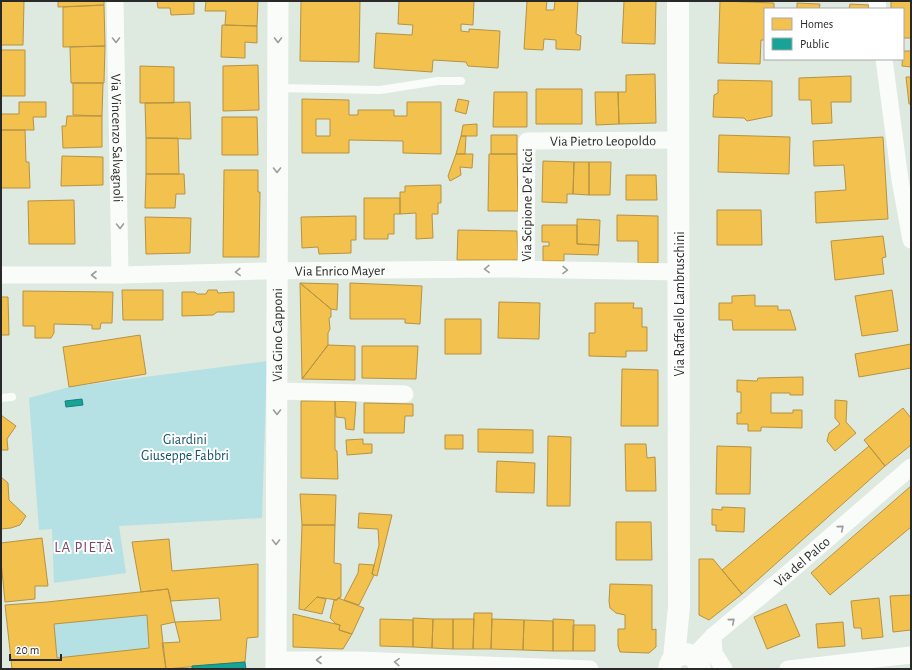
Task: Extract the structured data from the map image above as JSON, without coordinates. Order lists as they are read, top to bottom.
{
  "streets": {
    "main road": ["Via Raffaello Lambruschini"],
    "street": [
      "Via Vincenzo Salvagnoli",
      "Via Pietro Leopoldo",
      "Via Scipione De' Ricci",
      "Via Enrico Mayer",
      "Via Gino Capponi",
      "Via del Palco"
    ]
  },
  "crossings": [
    ["Via Vincenzo Salvagnoli", "Via Enrico Mayer"],
    ["Via Pietro Leopoldo", "Via Scipione De' Ricci"],
    ["Via Pietro Leopoldo", "Via Raffaello Lambruschini"],
    ["Via Scipione De' Ricci", "Via Enrico Mayer"],
    ["Via Enrico Mayer", "Via Raffaello Lambruschini"],
    ["Via Enrico Mayer", "Via Gino Capponi"],
    ["Via Raffaello Lambruschini", "Via del Palco"]
  ],
  "one_way": ["Via Vincenzo Salvagnoli", "Via Gino Capponi", "Via del Palco"],
  "districts": ["LA PIETÀ"],
  "parks": ["Giardini Giuseppe Fabbri"],
  "legend": ["Homes", "Public"],
  "scale_bar": "20 m"
}
